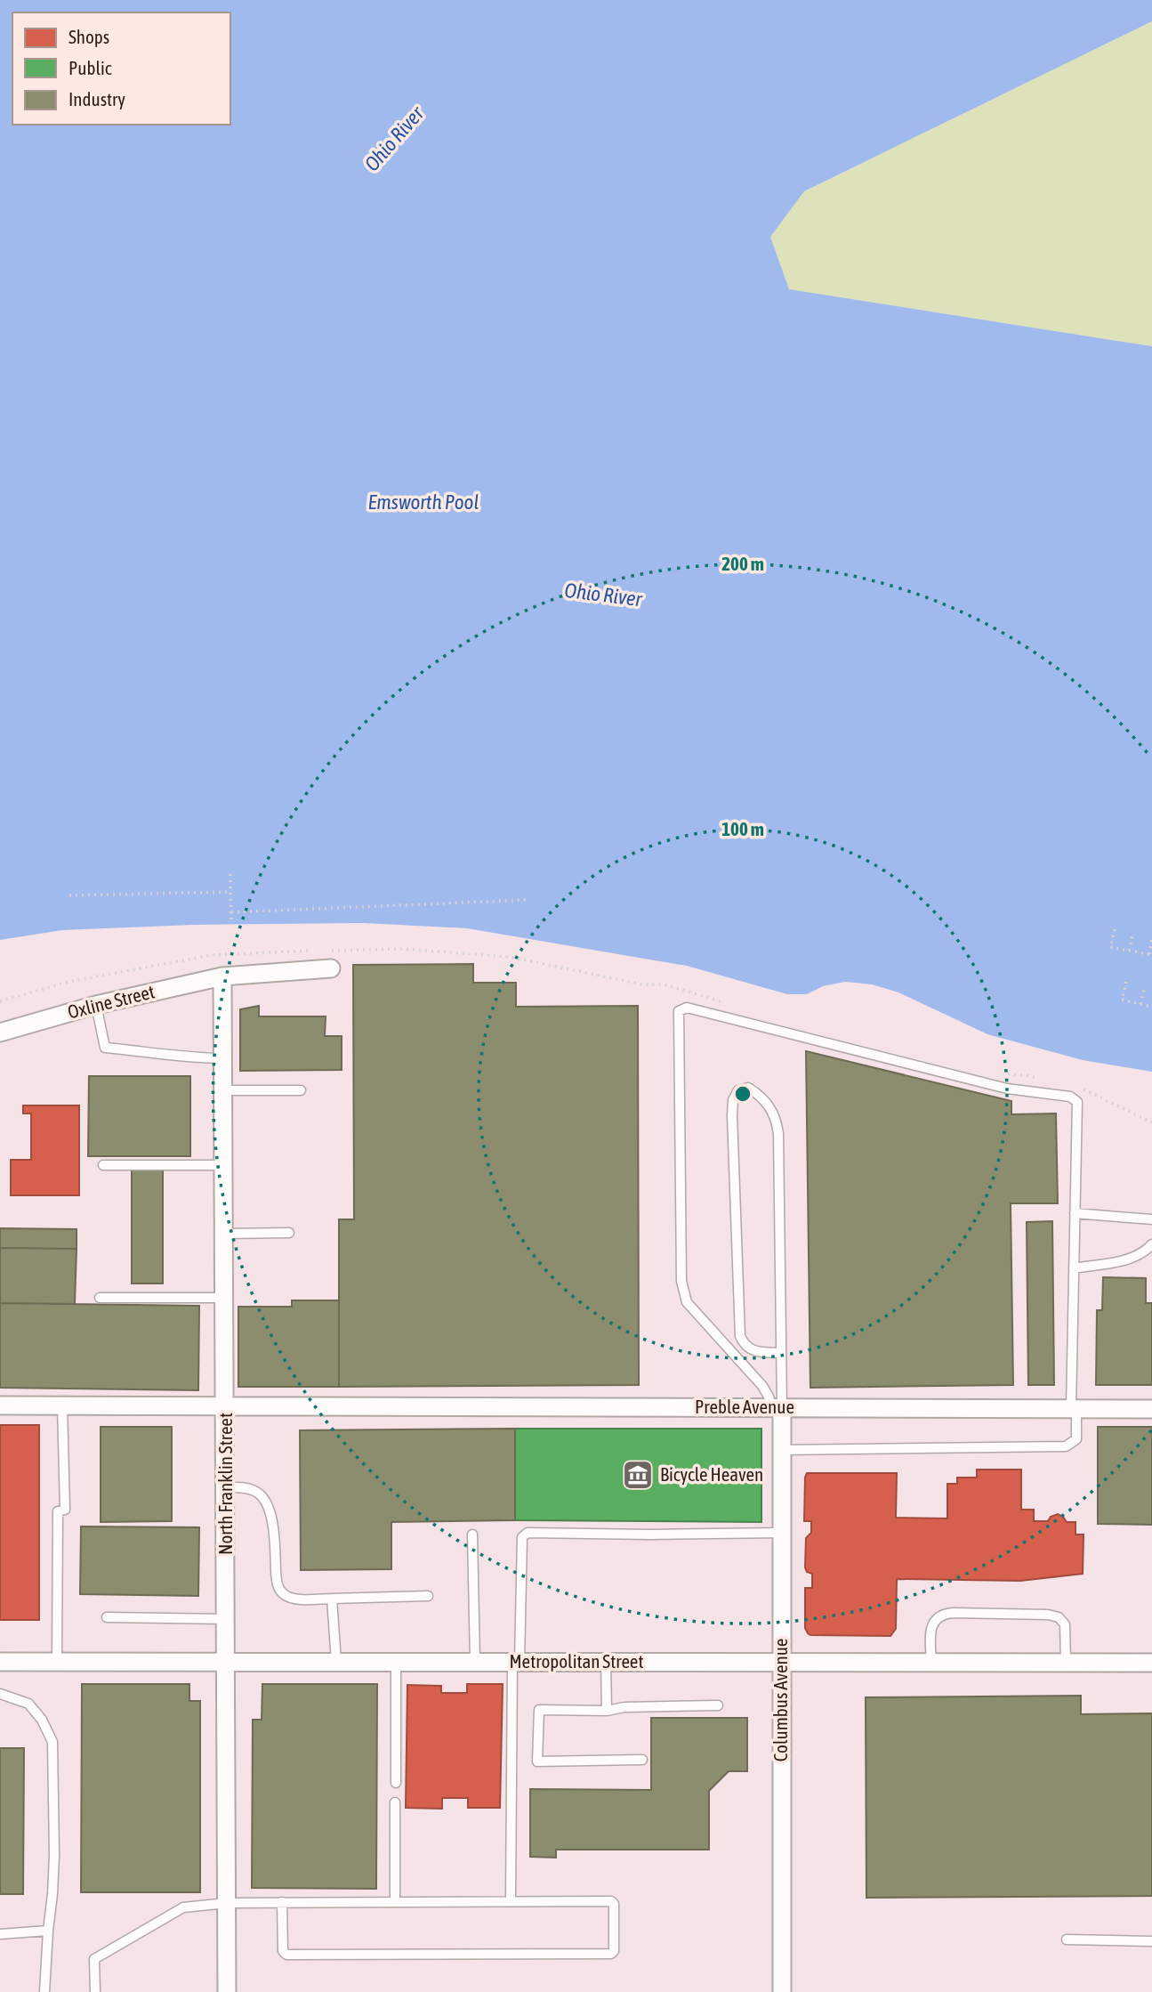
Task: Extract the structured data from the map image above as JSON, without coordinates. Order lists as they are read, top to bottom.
{
  "streets": {
    "street": [
      "Oxline Street",
      "Preble Avenue",
      "North Franklin Street",
      "Metropolitan Street",
      "Columbus Avenue"
    ]
  },
  "crossings": [
    ["Oxline Street", "North Franklin Street"],
    ["Preble Avenue", "North Franklin Street"],
    ["Preble Avenue", "Columbus Avenue"],
    ["North Franklin Street", "Metropolitan Street"],
    ["Metropolitan Street", "Columbus Avenue"]
  ],
  "water": ["Ohio River", "Emsworth Pool"],
  "places": {
    "museum": ["Bicycle Heaven"]
  },
  "legend": ["Shops", "Public", "Industry"],
  "rings": ["200 m", "100 m"]
}
